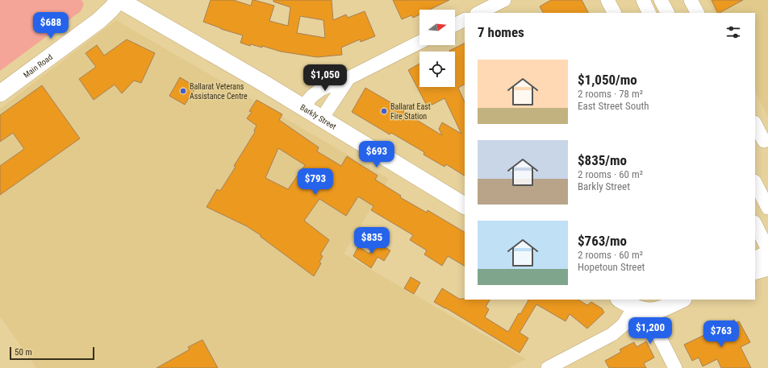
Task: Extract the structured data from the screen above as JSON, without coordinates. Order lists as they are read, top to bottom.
{
  "streets": {
    "main road": ["Main Road", "Barkly Street"]
  },
  "crossings": [
    ["Main Road", "Barkly Street"]
  ],
  "places": ["Ballarat Veterans Assistance Centre", "Ballarat East Fire Station"],
  "scale_bar": "50 m",
  "north": "right",
  "page": {
    "price": [
      "$688",
      "$1,050",
      "$693",
      "$793",
      "$835",
      "$1,200",
      "$763"
    ],
    "heading": "7 homes",
    "list": [
      {
        "name": "$1,050/mo",
        "note": "2 rooms · 78 m² · East Street South"
      },
      {
        "name": "$835/mo",
        "note": "2 rooms · 60 m² · Barkly Street"
      },
      {
        "name": "$763/mo",
        "note": "2 rooms · 60 m² · Hopetoun Street"
      }
    ],
    "scale": "50 m"
  }
}
